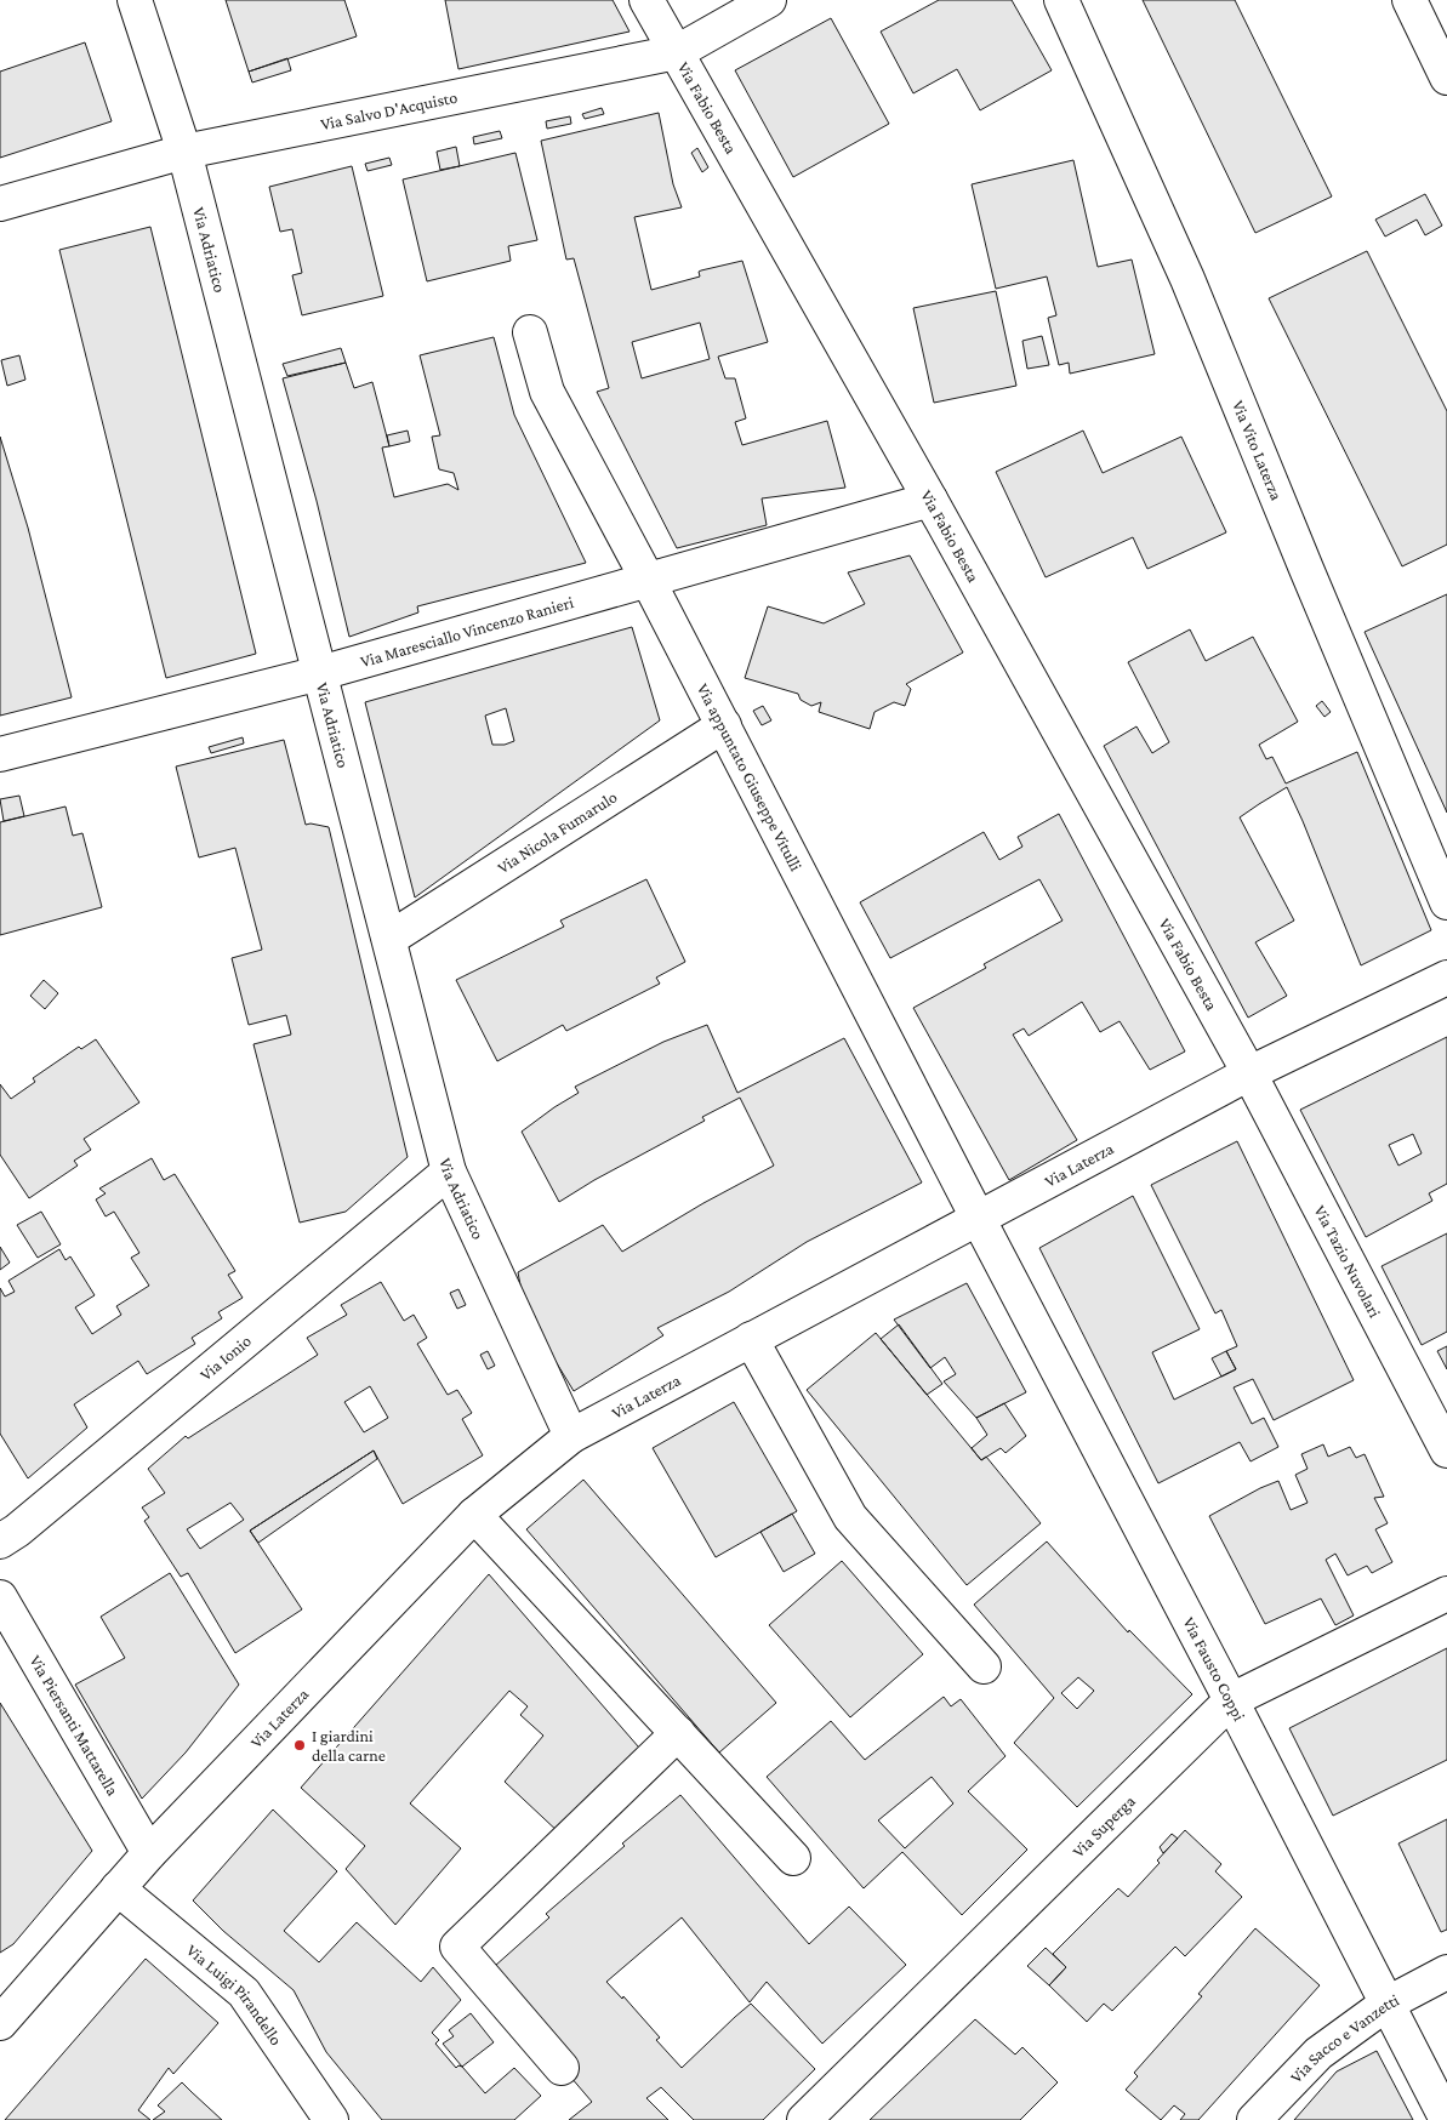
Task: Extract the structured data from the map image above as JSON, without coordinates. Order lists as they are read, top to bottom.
{
  "streets": {
    "street": [
      "Via Fabio Besta",
      "Via Salvo D'Acquisto",
      "Via Adriatico",
      "Via Vito Laterza",
      "Via Maresciallo Vincenzo Ranieri",
      "Via appuntato Giuseppe Vitulli",
      "Via Nicola Fumarulo",
      "Via Laterza",
      "Via Tazio Nuvolari",
      "Via Ionio",
      "Via Fausto Coppi",
      "Via Piersanti Mattarella",
      "Via Superga",
      "Via Luigi Pirandello",
      "Via Sacco e Vanzetti"
    ]
  },
  "crossings": [
    ["Via Fabio Besta", "Via Salvo D'Acquisto"],
    ["Via Fabio Besta", "Via Maresciallo Vincenzo Ranieri"],
    ["Via Fabio Besta", "Via Laterza"],
    ["Via Fabio Besta", "Via Tazio Nuvolari"],
    ["Via Salvo D'Acquisto", "Via Adriatico"],
    ["Via Adriatico", "Via Maresciallo Vincenzo Ranieri"],
    ["Via Adriatico", "Via Nicola Fumarulo"],
    ["Via Adriatico", "Via Laterza"],
    ["Via Adriatico", "Via Ionio"],
    ["Via Maresciallo Vincenzo Ranieri", "Via appuntato Giuseppe Vitulli"],
    ["Via appuntato Giuseppe Vitulli", "Via Nicola Fumarulo"],
    ["Via appuntato Giuseppe Vitulli", "Via Laterza"],
    ["Via appuntato Giuseppe Vitulli", "Via Fausto Coppi"],
    ["Via Laterza", "Via Tazio Nuvolari"],
    ["Via Laterza", "Via Fausto Coppi"],
    ["Via Laterza", "Via Piersanti Mattarella"],
    ["Via Laterza", "Via Luigi Pirandello"],
    ["Via Fausto Coppi", "Via Superga"],
    ["Via Fausto Coppi", "Via Sacco e Vanzetti"]
  ],
  "places": ["I giardini della carne"]
}
